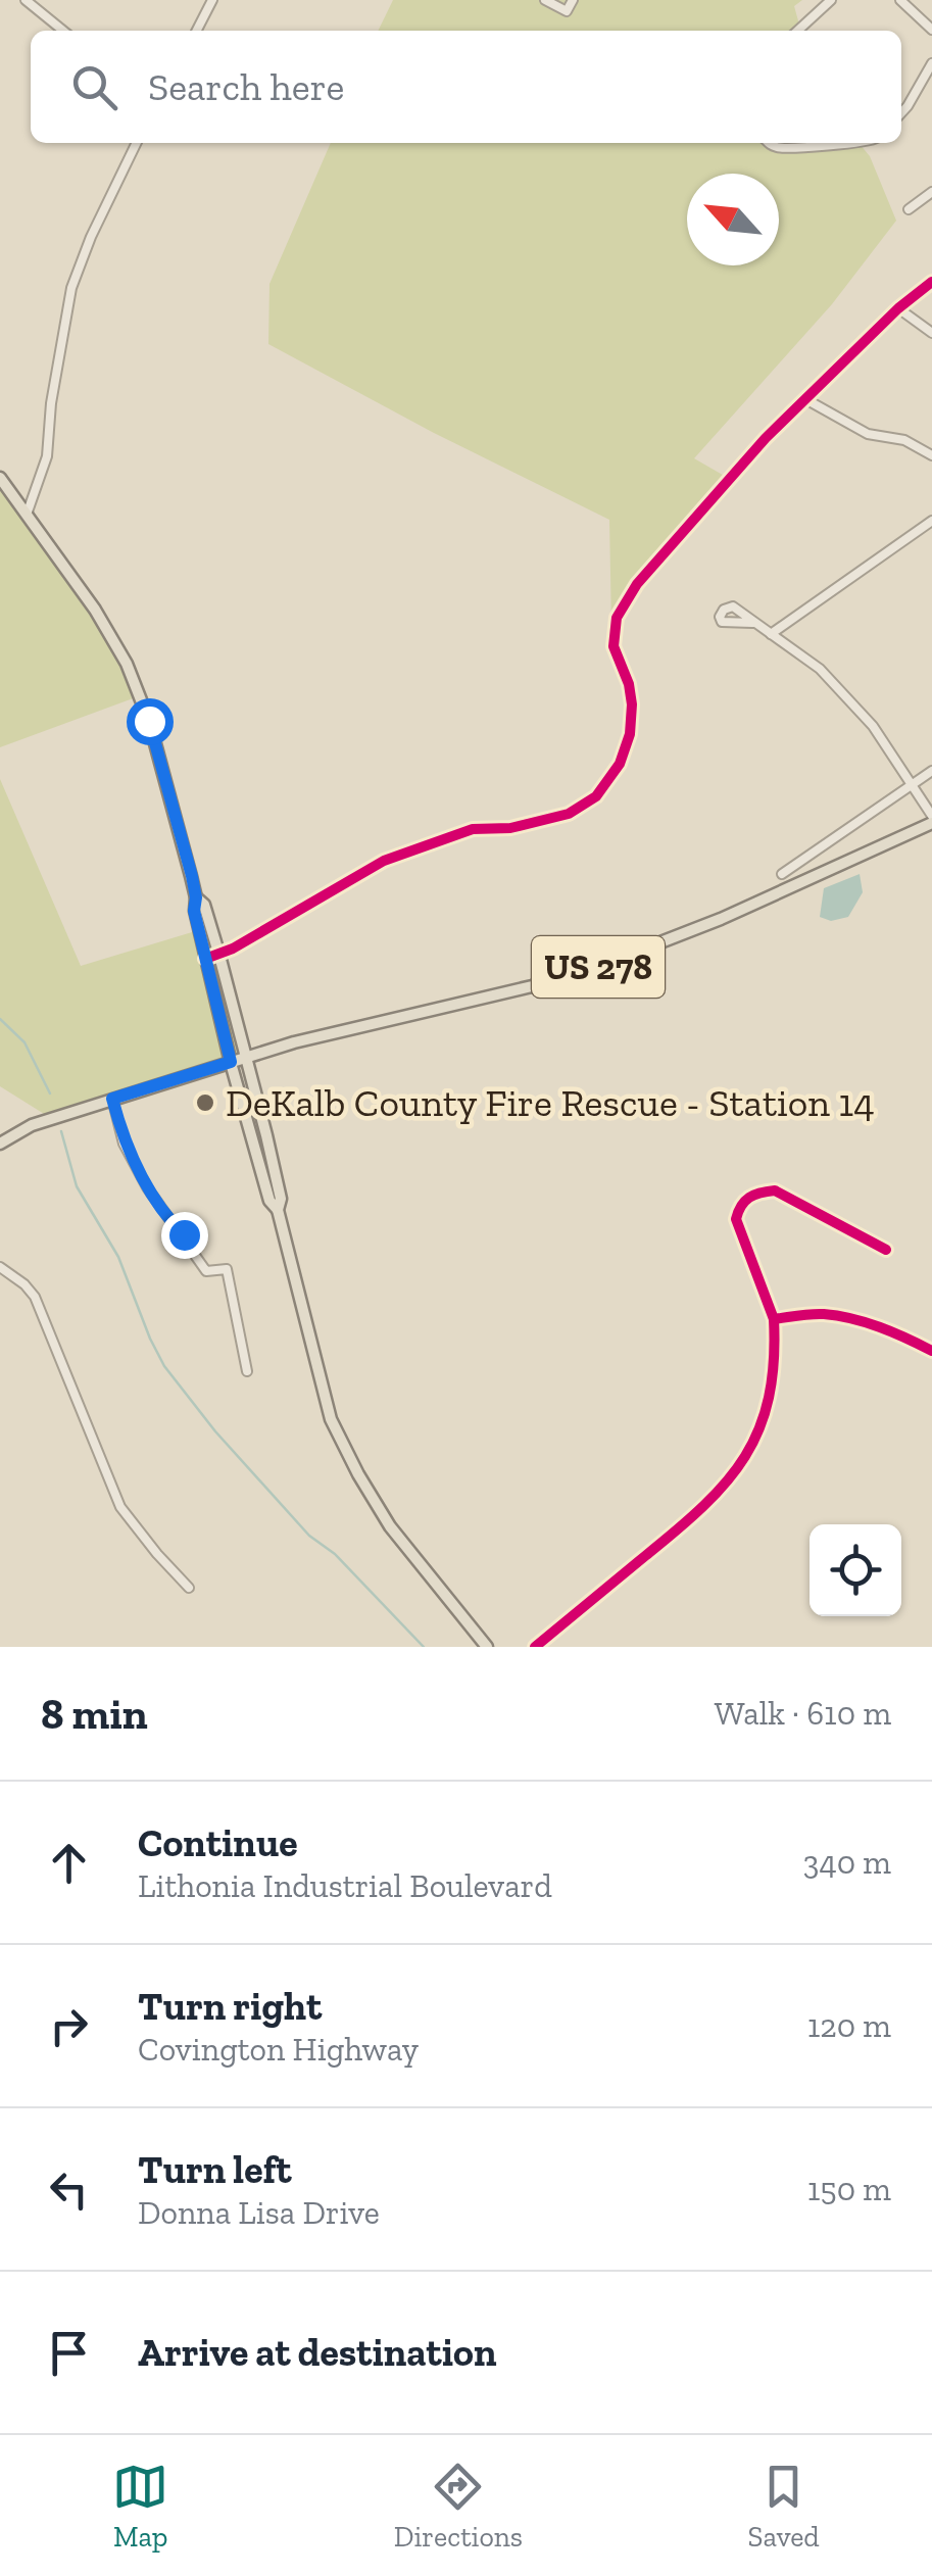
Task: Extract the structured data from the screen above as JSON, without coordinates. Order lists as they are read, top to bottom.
{
  "streets": {
    "main road": ["US 278"]
  },
  "places": ["DeKalb County Fire Rescue - Station 14"],
  "north": "top left",
  "page": {
    "search": "Search here",
    "heading": ["8 min", "Walk · 610 m"],
    "list": [
      ["Continue", "Lithonia Industrial Boulevard", "340 m"],
      ["Turn right", "Covington Highway", "120 m"],
      ["Turn left", "Donna Lisa Drive", "150 m"],
      "Arrive at destination"
    ],
    "nav": ["Map", "Directions", "Saved"]
  }
}
